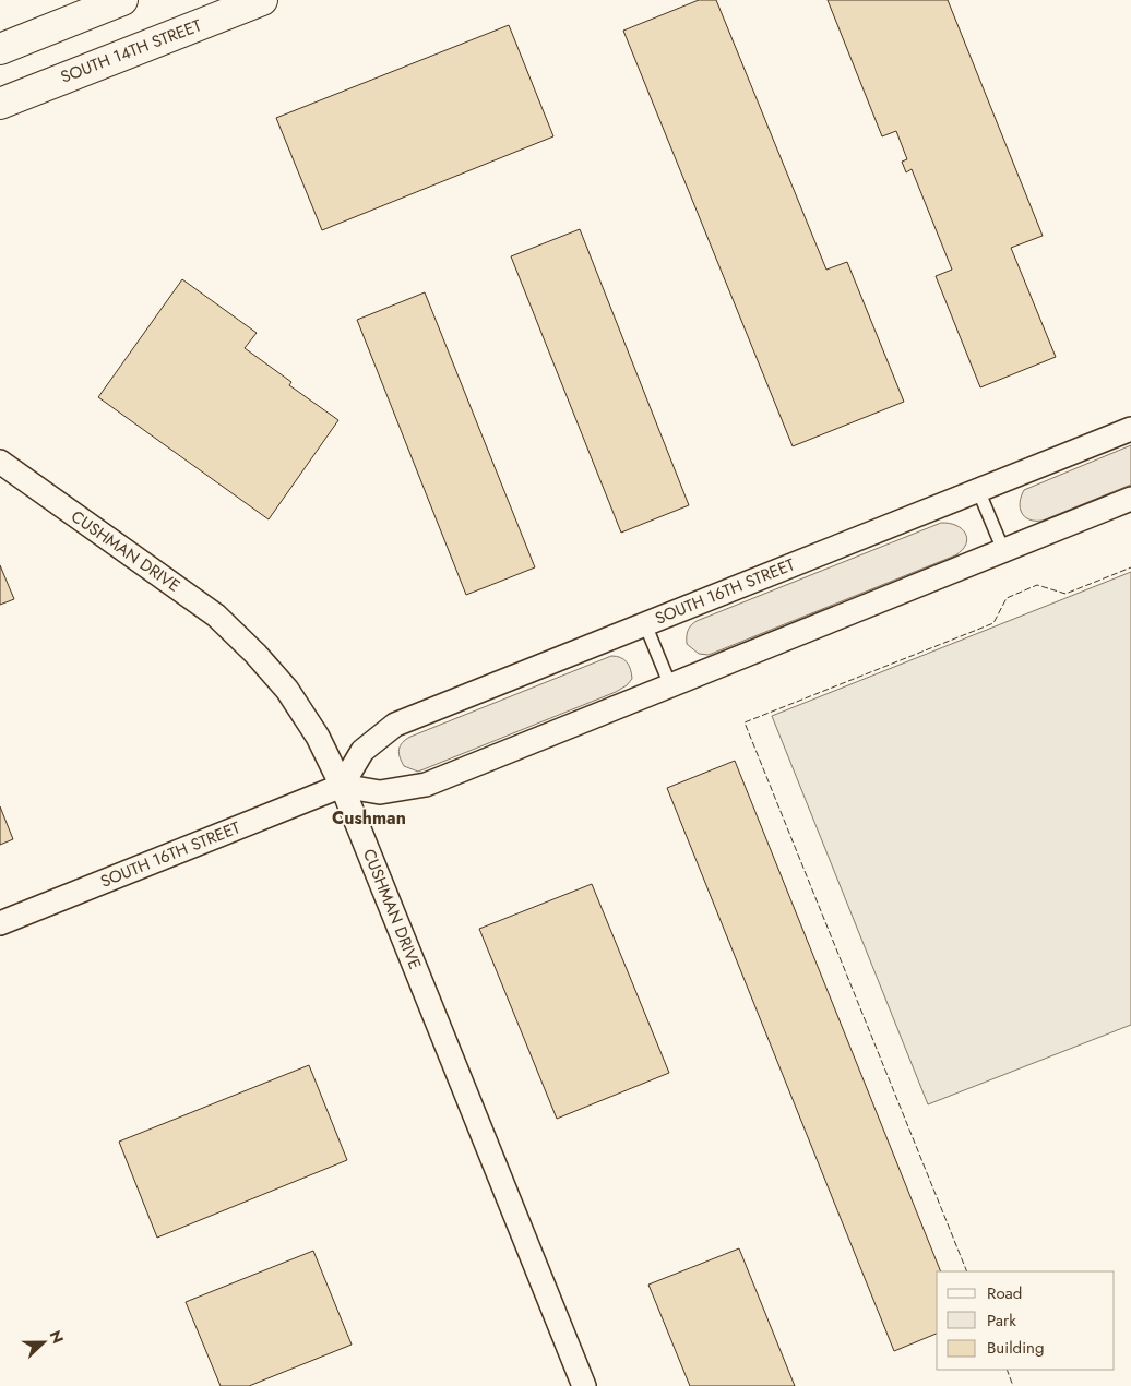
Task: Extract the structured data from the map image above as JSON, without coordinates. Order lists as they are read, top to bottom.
{
  "streets": {
    "main road": ["SOUTH 14TH STREET"],
    "street": ["CUSHMAN DRIVE", "SOUTH 16TH STREET"]
  },
  "crossings": [
    ["CUSHMAN DRIVE", "SOUTH 16TH STREET"]
  ],
  "districts": ["Cushman"],
  "legend": ["Road", "Park", "Building"],
  "north": "right"
}
